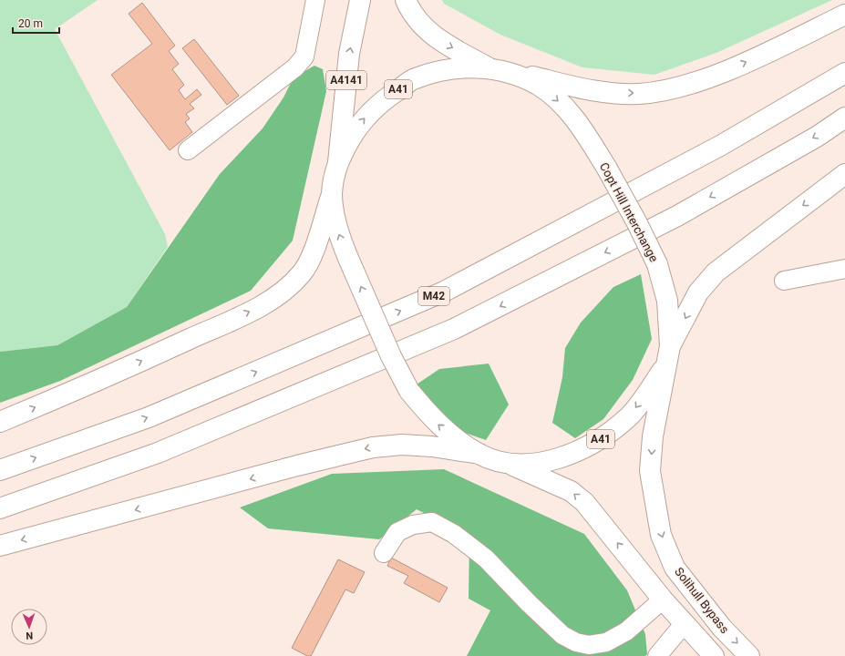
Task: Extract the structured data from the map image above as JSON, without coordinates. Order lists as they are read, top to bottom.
{
  "streets": {
    "main road": [
      "A4141",
      "A41",
      "Copt Hill Interchange",
      "M42",
      "Solihull Bypass"
    ]
  },
  "crossings": [
    ["A4141", "Copt Hill Interchange"],
    ["A41", "Copt Hill Interchange"],
    ["Copt Hill Interchange", "Solihull Bypass"]
  ],
  "one_way": ["Solihull Bypass"],
  "scale_bar": "20 m",
  "north": "bottom"
}
